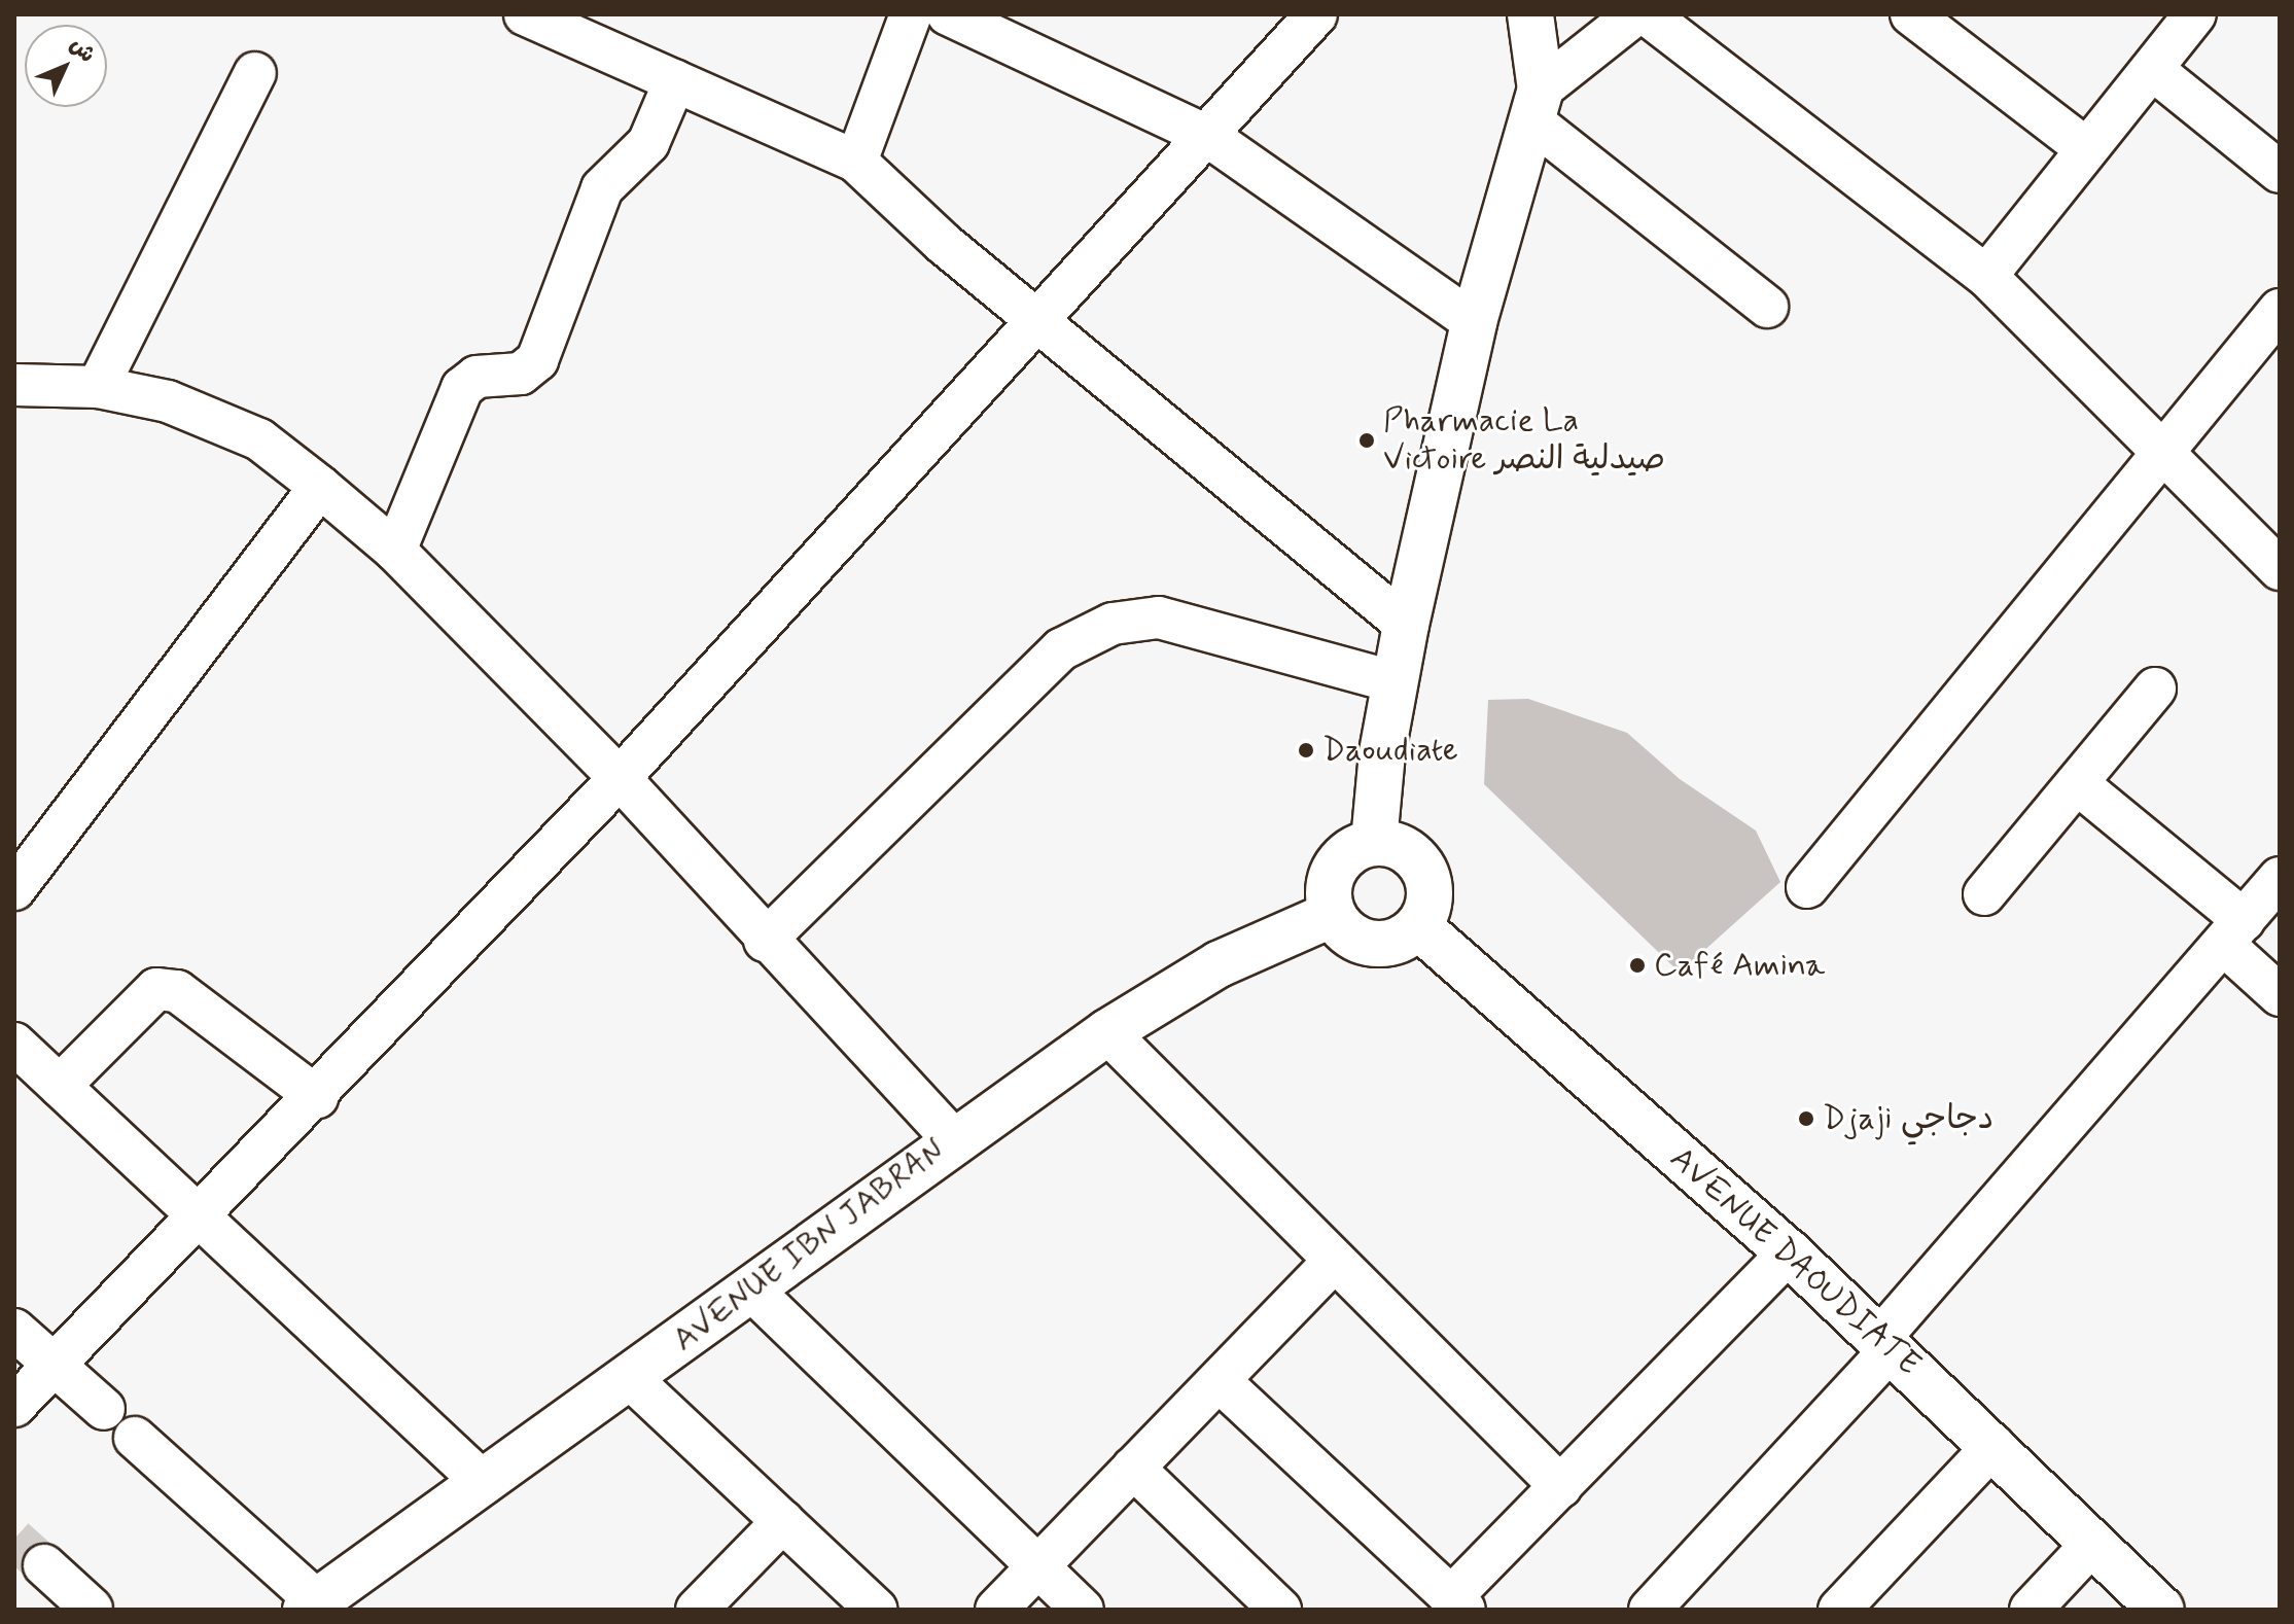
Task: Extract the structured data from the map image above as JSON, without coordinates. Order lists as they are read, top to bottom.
{
  "streets": {
    "street": ["AVENUE IBN JABRAN", "AVENUE DAOUDIATE"]
  },
  "crossings": [
    ["AVENUE IBN JABRAN", "AVENUE DAOUDIATE"]
  ],
  "places": [
    "Pharmacie La Victoire صيدلية النصر",
    "Daoudiate",
    "Café Amina",
    "Djaji دجاجي"
  ],
  "north": "top right"
}
